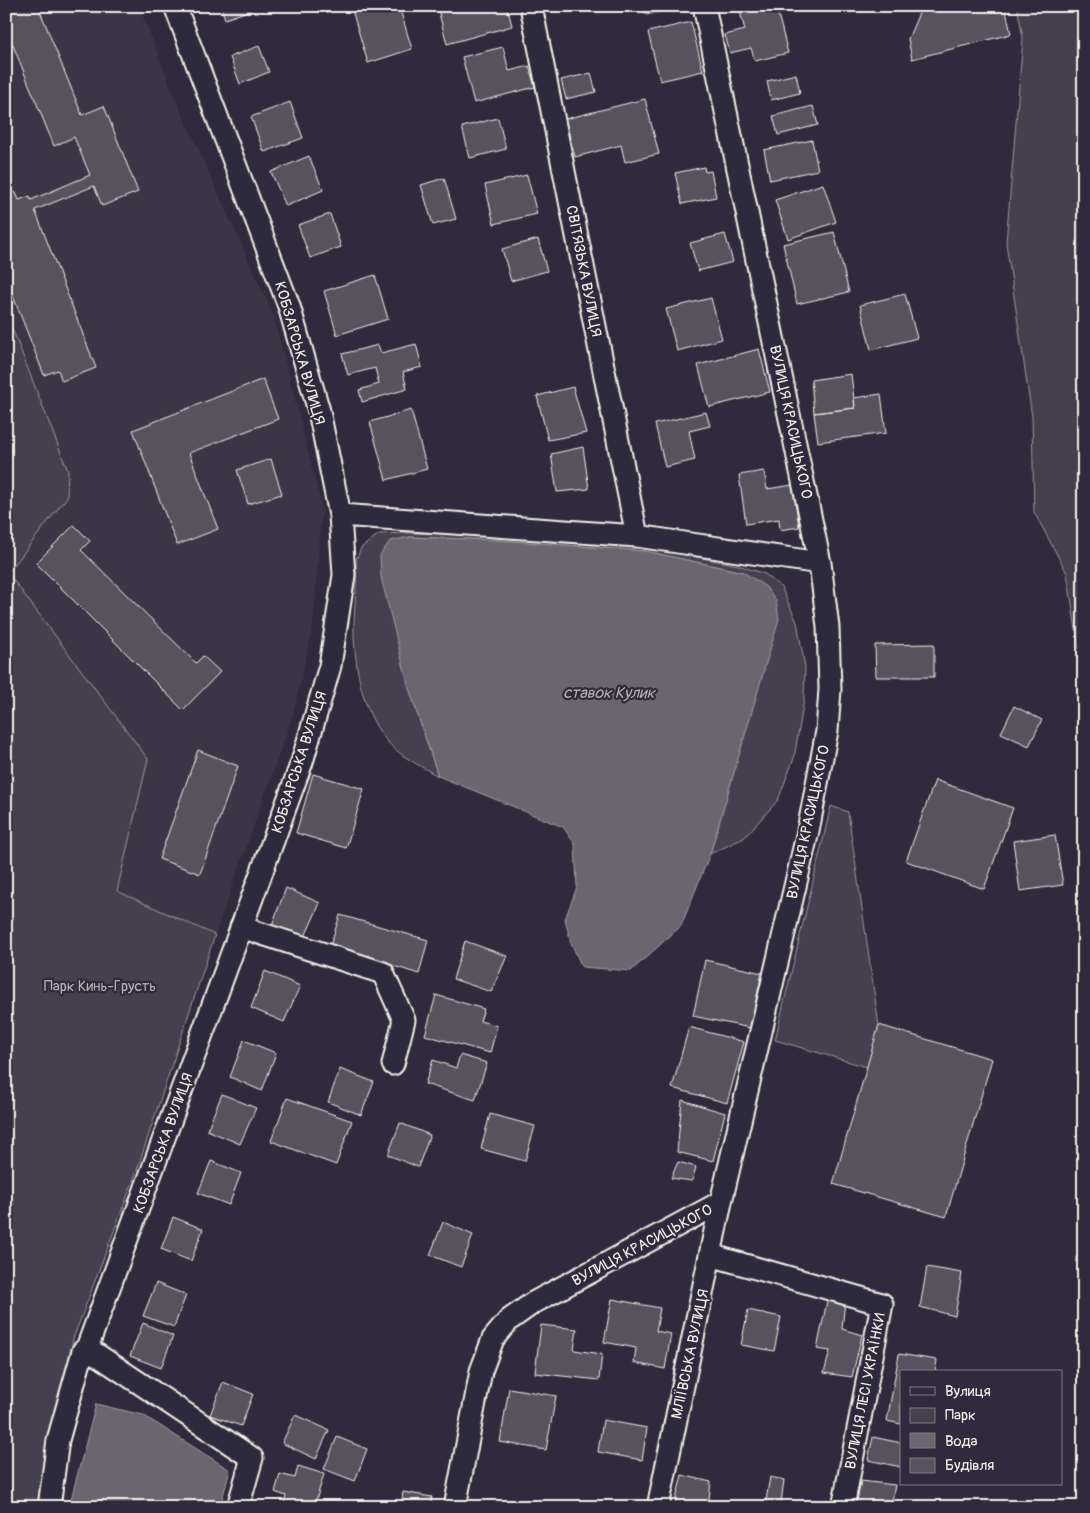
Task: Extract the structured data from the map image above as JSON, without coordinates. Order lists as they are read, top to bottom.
{
  "streets": {
    "street": [
      "СВІТЯЗЬКА ВУЛИЦЯ",
      "КОБЗАРСЬКА ВУЛИЦЯ",
      "ВУЛИЦЯ КРАСИЦЬКОГО",
      "МЛІЇВСЬКА ВУЛИЦЯ",
      "ВУЛИЦЯ ЛЕСІ УКРАЇНКИ"
    ]
  },
  "crossings": [
    ["ВУЛИЦЯ КРАСИЦЬКОГО", "МЛІЇВСЬКА ВУЛИЦЯ"],
    ["МЛІЇВСЬКА ВУЛИЦЯ", "ВУЛИЦЯ ЛЕСІ УКРАЇНКИ"]
  ],
  "water": ["ставок Кулик"],
  "parks": ["Парк Кинь-Грусть"],
  "legend": [
    "Вулиця",
    "Парк",
    "Вода",
    "Будівля"
  ]
}
